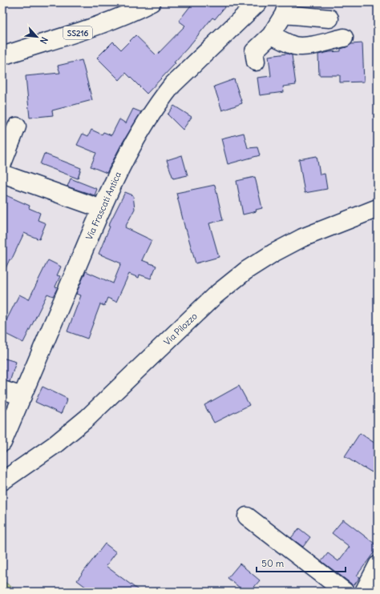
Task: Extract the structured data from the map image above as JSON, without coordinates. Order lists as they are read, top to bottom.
{
  "streets": {
    "main road": ["SS216", "Via Frascati Antica", "Via Pilozzo"]
  },
  "scale_bar": "50 m",
  "north": "bottom right"
}
